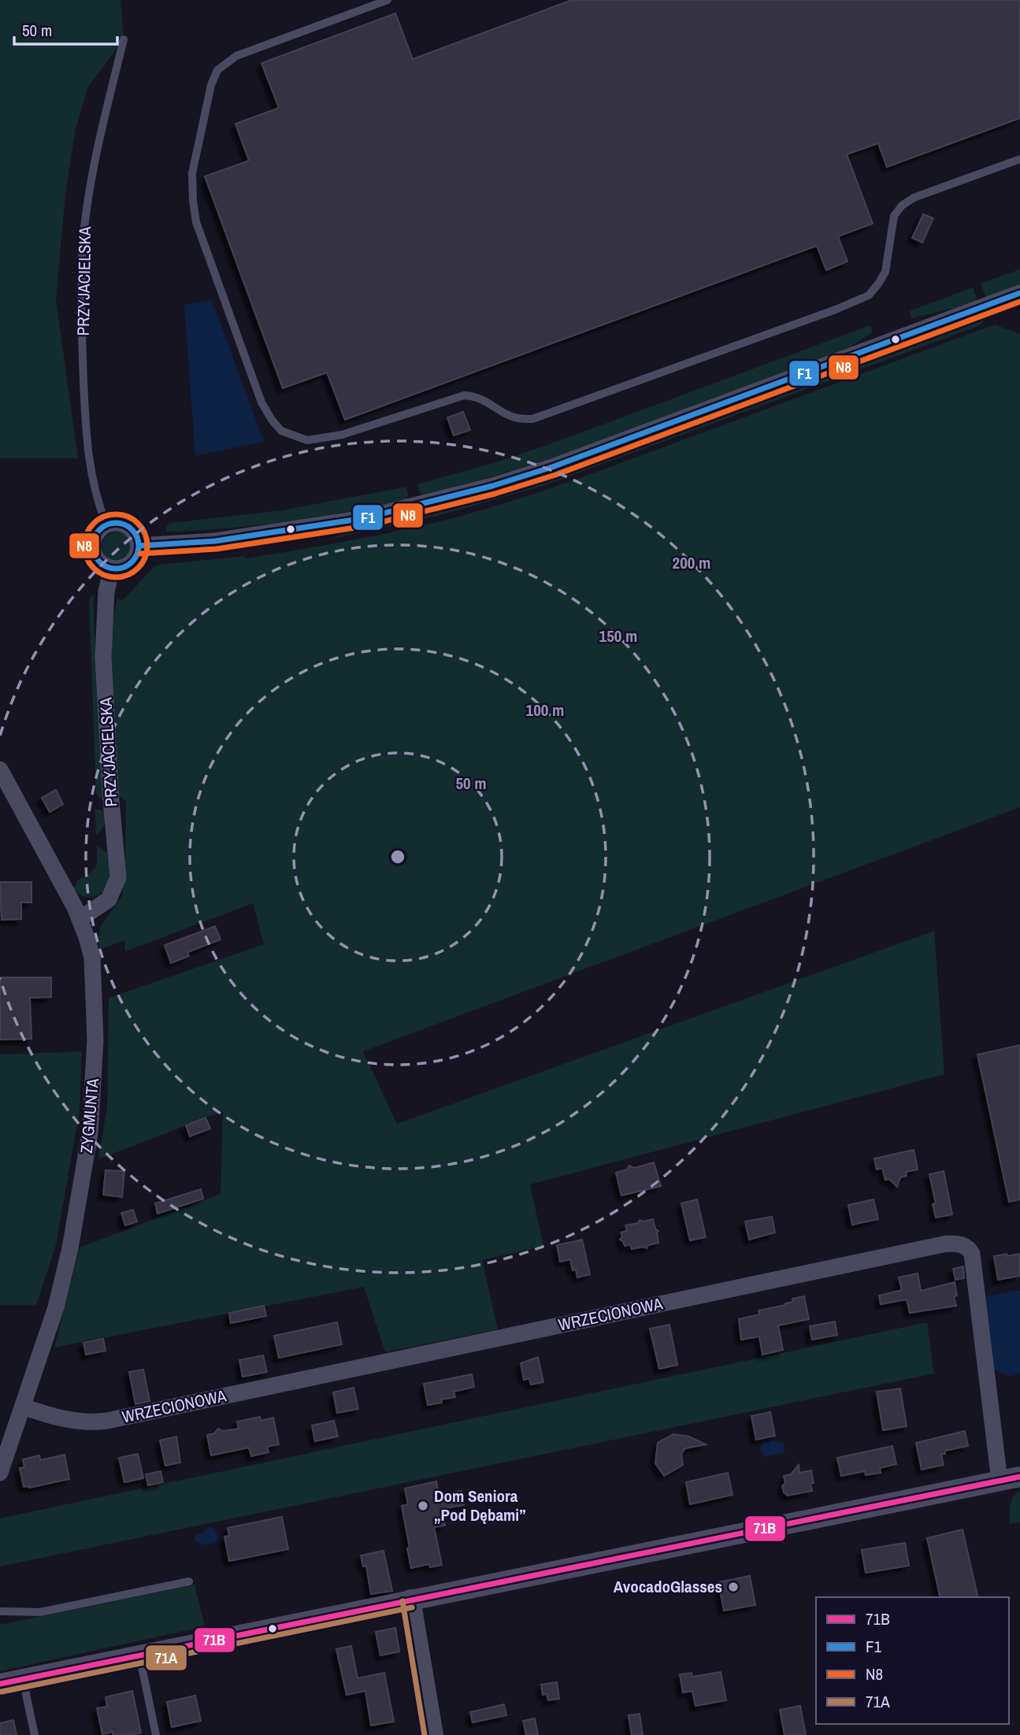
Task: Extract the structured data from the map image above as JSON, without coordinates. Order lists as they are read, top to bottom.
{
  "streets": {
    "street": ["PRZYJACIELSKA", "ZYGMUNTA", "WRZECIONOWA"]
  },
  "crossings": [
    ["PRZYJACIELSKA", "ZYGMUNTA"],
    ["ZYGMUNTA", "WRZECIONOWA"]
  ],
  "places": ["Dom Seniora „Pod Dębami”", "AvocadoGlasses"],
  "lines": [
    "transit line F1",
    "transit line N8",
    "transit line 71B",
    "transit line 71A"
  ],
  "legend": [
    "71B",
    "F1",
    "N8",
    "71A"
  ],
  "scale_bar": "50 m",
  "rings": [
    "200 m",
    "150 m",
    "100 m",
    "50 m"
  ]
}
